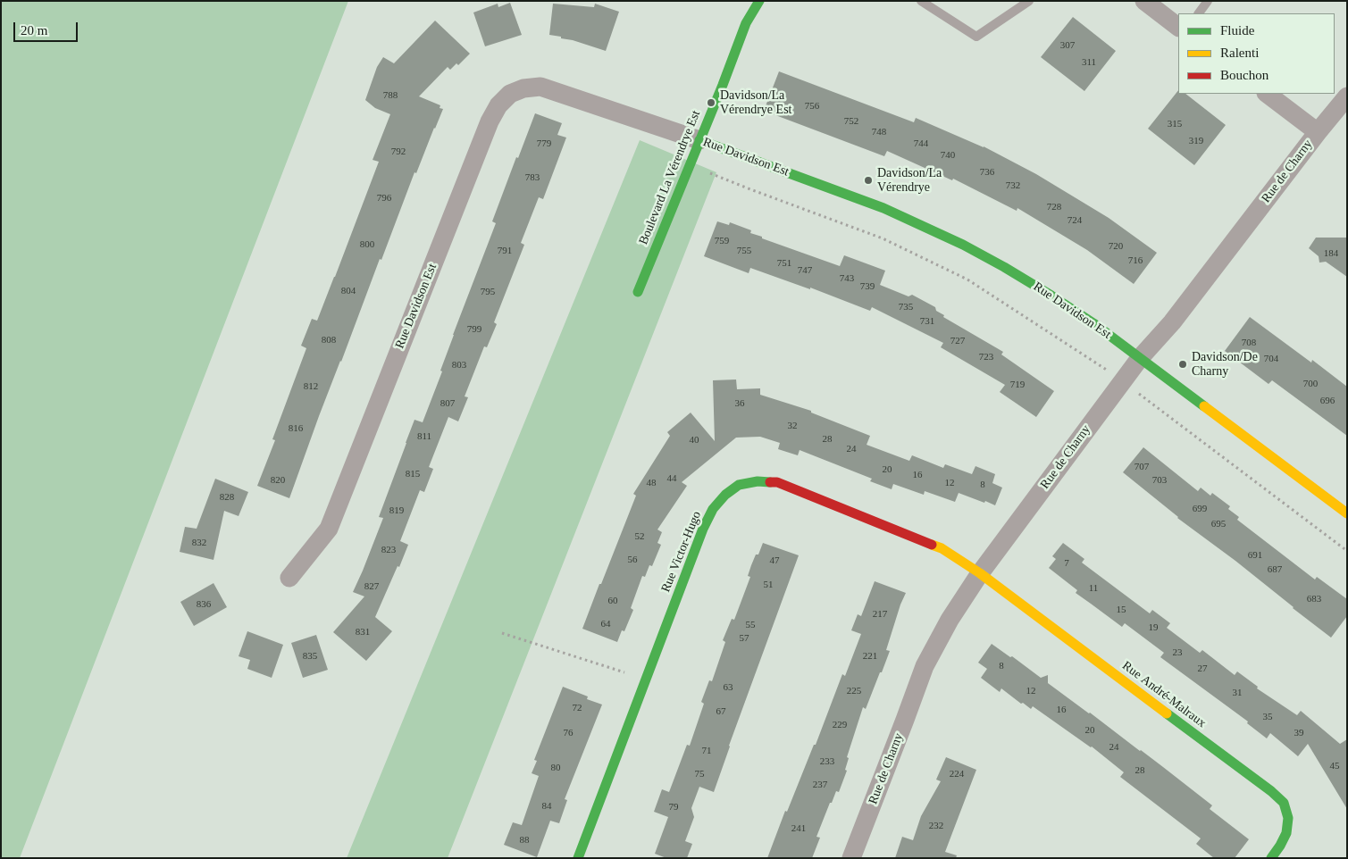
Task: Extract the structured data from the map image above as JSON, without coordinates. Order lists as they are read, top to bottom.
{
  "streets": {
    "street": [
      "Rue Davidson Est",
      "Rue de Charny",
      "Boulevard La Vérendrye Est",
      "Rue Victor-Hugo",
      "Rue André-Malraux"
    ]
  },
  "crossings": [
    ["Rue Davidson Est", "Rue de Charny"],
    ["Rue Davidson Est", "Boulevard La Vérendrye Est"],
    ["Rue de Charny", "Rue Victor-Hugo"],
    ["Rue de Charny", "Rue André-Malraux"],
    ["Rue Victor-Hugo", "Rue André-Malraux"]
  ],
  "places": ["Davidson/La Vérendrye Est", "Davidson/La Vérendrye", "Davidson/De Charny"],
  "house_numbers": [
    "307",
    "311",
    "788",
    "756",
    "752",
    "315",
    "748",
    "319",
    "779",
    "744",
    "792",
    "740",
    "736",
    "783",
    "732",
    "796",
    "728",
    "724",
    "759",
    "800",
    "720",
    "791",
    "755",
    "184",
    "716",
    "751",
    "747",
    "743",
    "739",
    "804",
    "795",
    "735",
    "731",
    "799",
    "808",
    "727",
    "708",
    "723",
    "704",
    "803",
    "700",
    "719",
    "812",
    "696",
    "807",
    "36",
    "32",
    "816",
    "811",
    "28",
    "40",
    "24",
    "707",
    "20",
    "815",
    "16",
    "44",
    "820",
    "703",
    "48",
    "12",
    "8",
    "828",
    "699",
    "819",
    "695",
    "52",
    "832",
    "823",
    "691",
    "56",
    "47",
    "7",
    "687",
    "51",
    "827",
    "11",
    "683",
    "60",
    "836",
    "15",
    "217",
    "64",
    "55",
    "19",
    "831",
    "57",
    "23",
    "835",
    "221",
    "8",
    "27",
    "63",
    "225",
    "12",
    "31",
    "72",
    "16",
    "67",
    "35",
    "229",
    "20",
    "76",
    "39",
    "24",
    "71",
    "233",
    "45",
    "80",
    "28",
    "75",
    "224",
    "237",
    "84",
    "79",
    "232",
    "241",
    "88"
  ],
  "legend": ["Fluide", "Ralenti", "Bouchon"],
  "scale_bar": "20 m"
}
